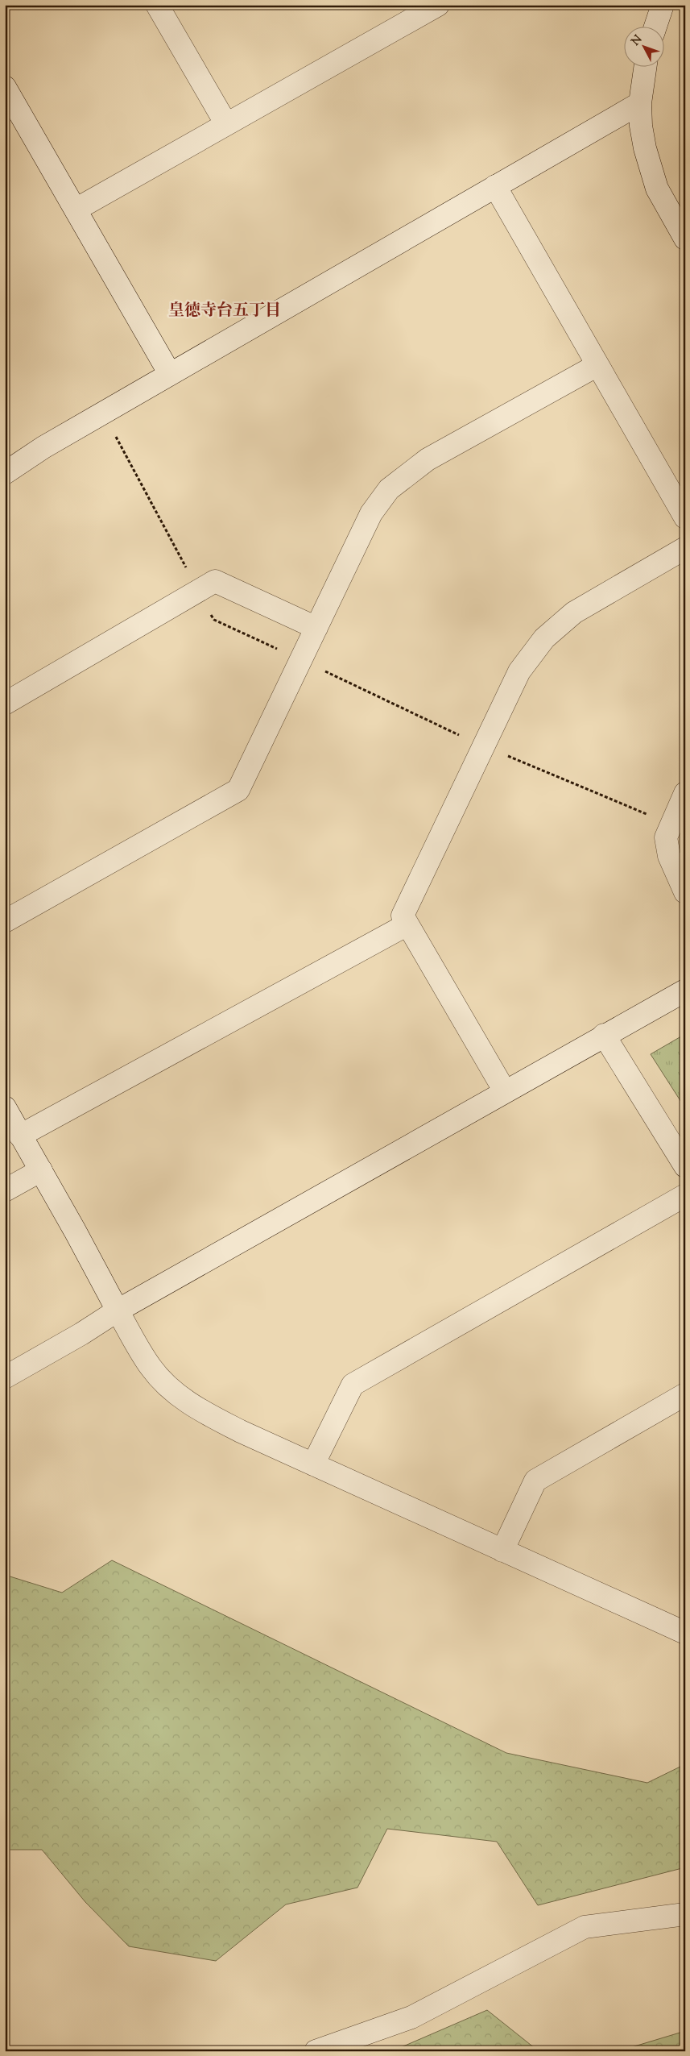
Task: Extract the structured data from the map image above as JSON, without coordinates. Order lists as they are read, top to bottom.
{
  "districts": ["皇徳寺台五丁目"],
  "north": "top left"
}
